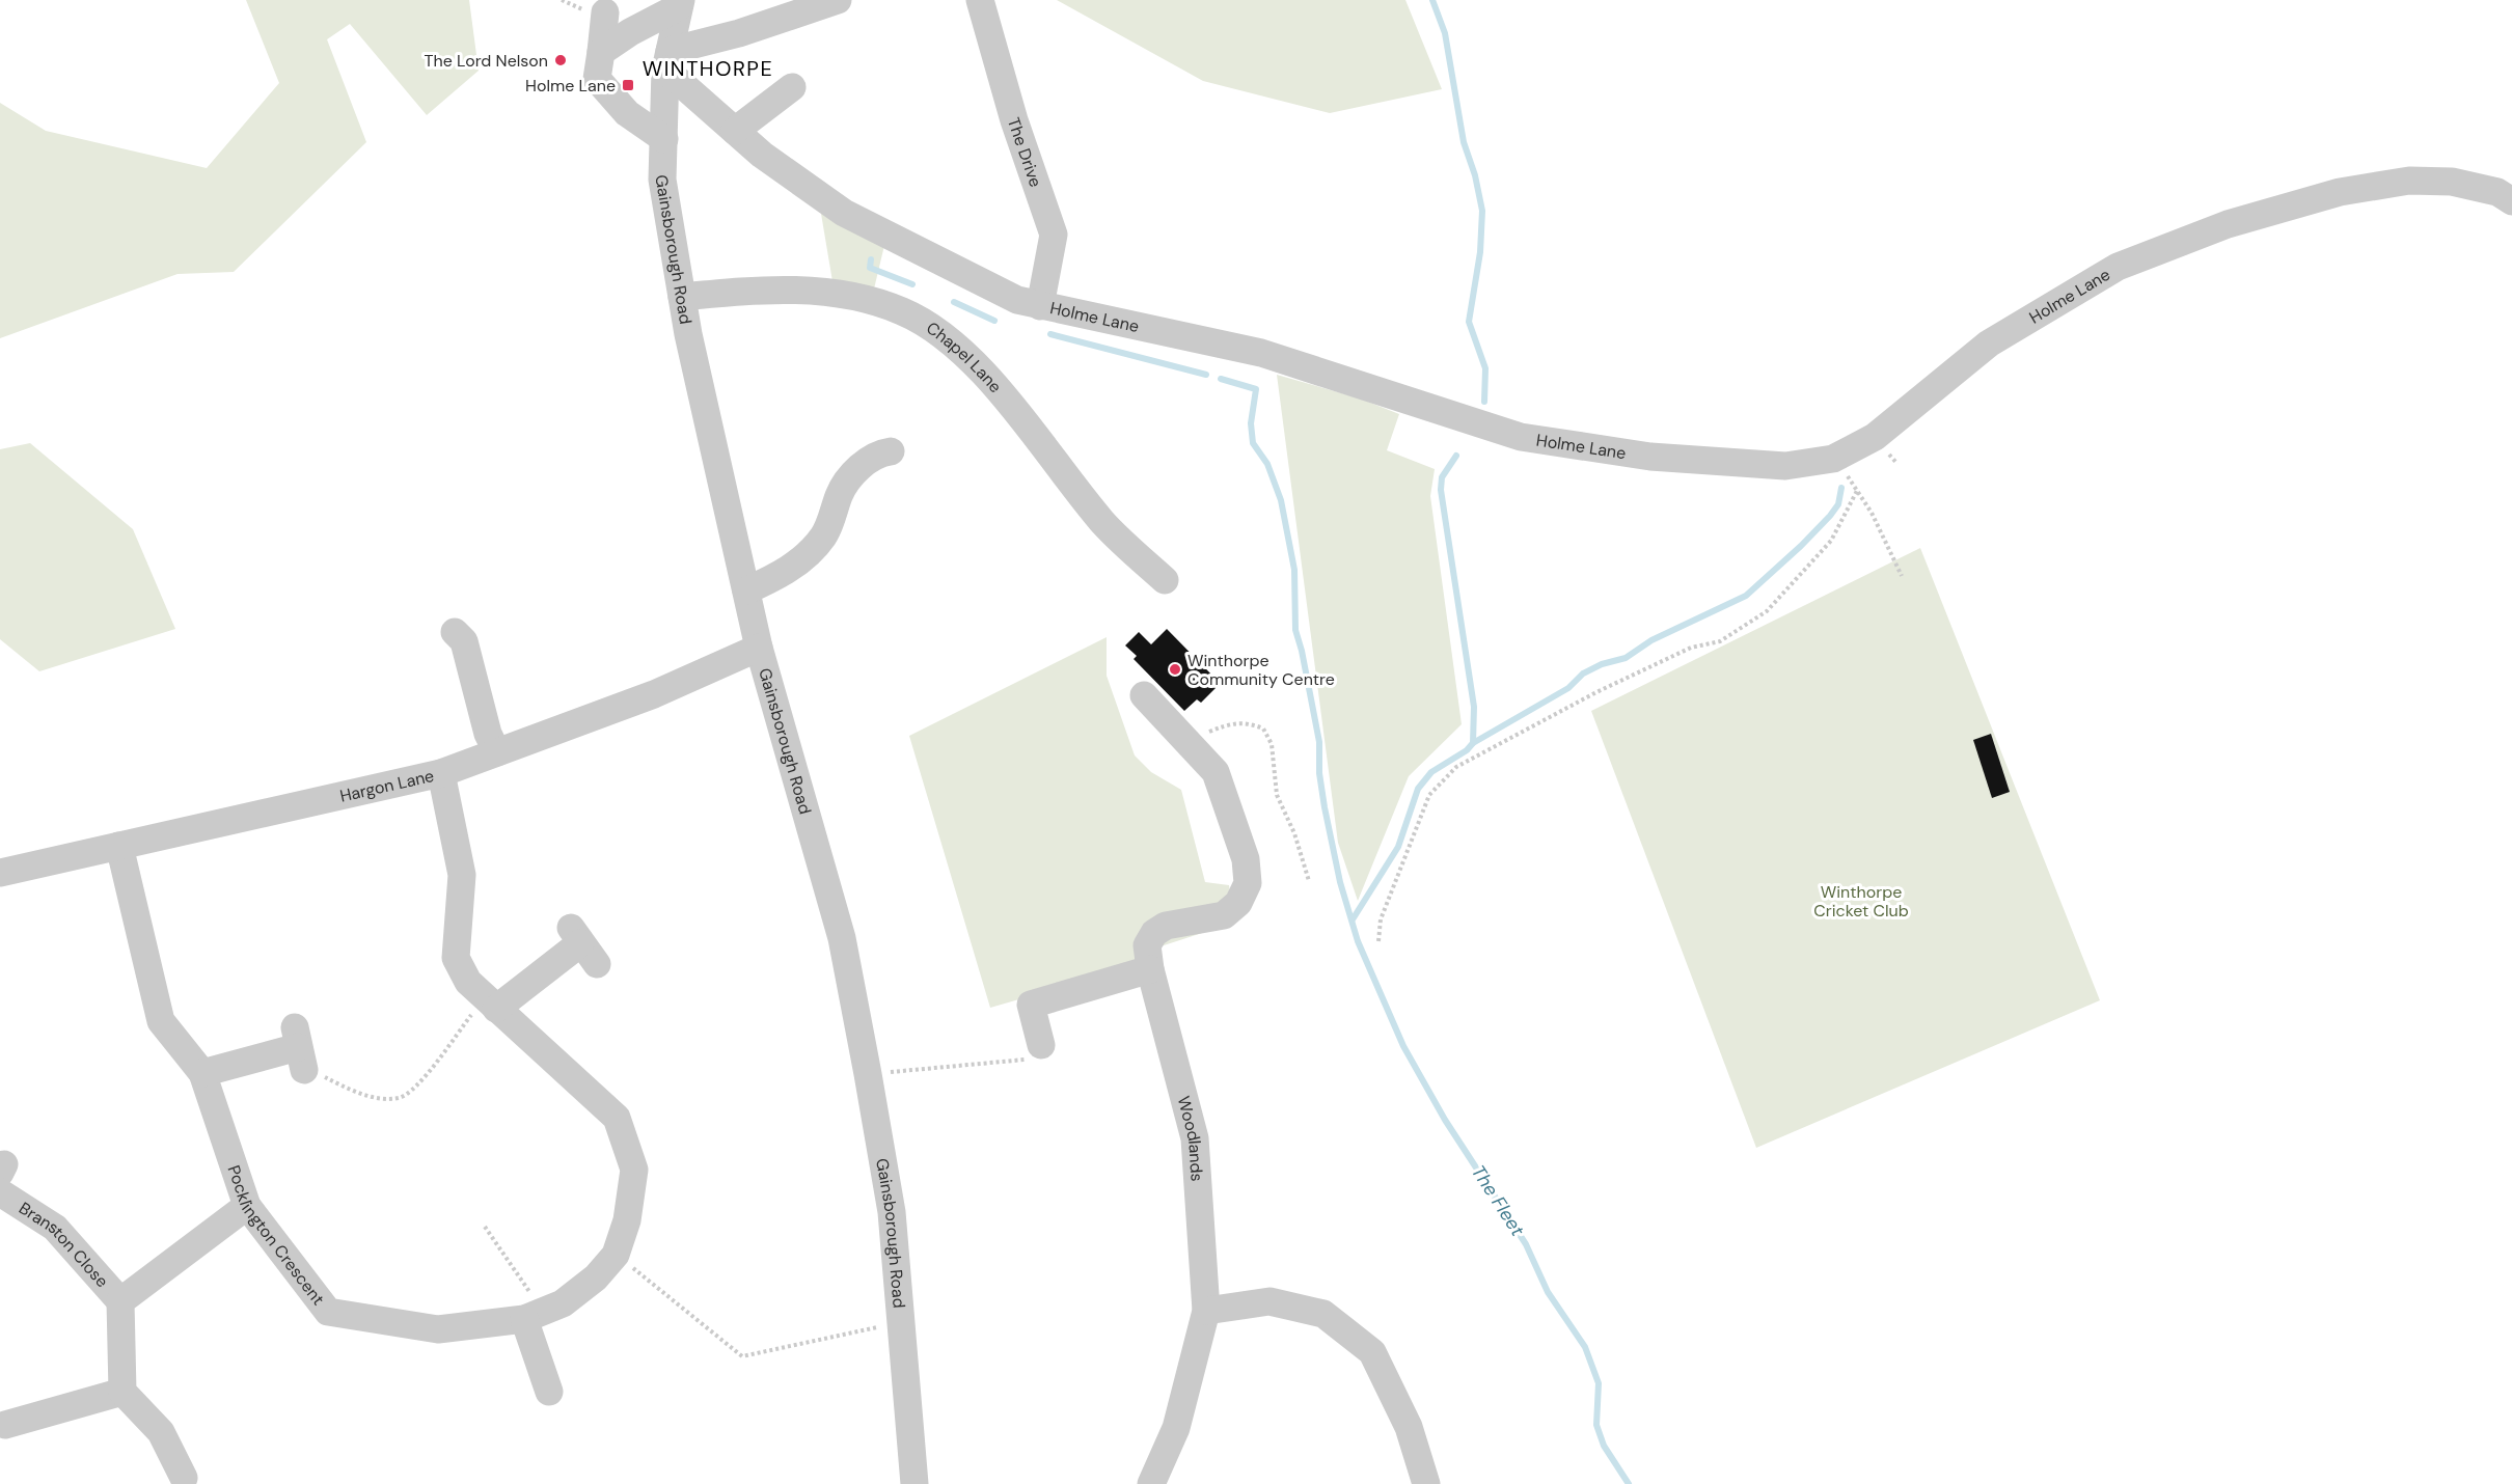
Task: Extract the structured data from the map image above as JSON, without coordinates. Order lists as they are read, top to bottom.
{
  "streets": {
    "street": [
      "The Drive",
      "Gainsborough Road",
      "Holme Lane",
      "Chapel Lane",
      "Hargon Lane",
      "Woodlands",
      "Pocklington Crescent",
      "Branston Close"
    ]
  },
  "crossings": [
    ["The Drive", "Holme Lane"],
    ["Gainsborough Road", "Holme Lane"],
    ["Gainsborough Road", "Chapel Lane"],
    ["Gainsborough Road", "Hargon Lane"],
    ["Hargon Lane", "Pocklington Crescent"],
    ["Pocklington Crescent", "Branston Close"]
  ],
  "districts": ["WINTHORPE"],
  "water": ["The Fleet"],
  "parks": ["Winthorpe Cricket Club"],
  "places": {
    "other": ["The Lord Nelson", "Winthorpe Community Centre"],
    "transit": ["Holme Lane"]
  }
}
